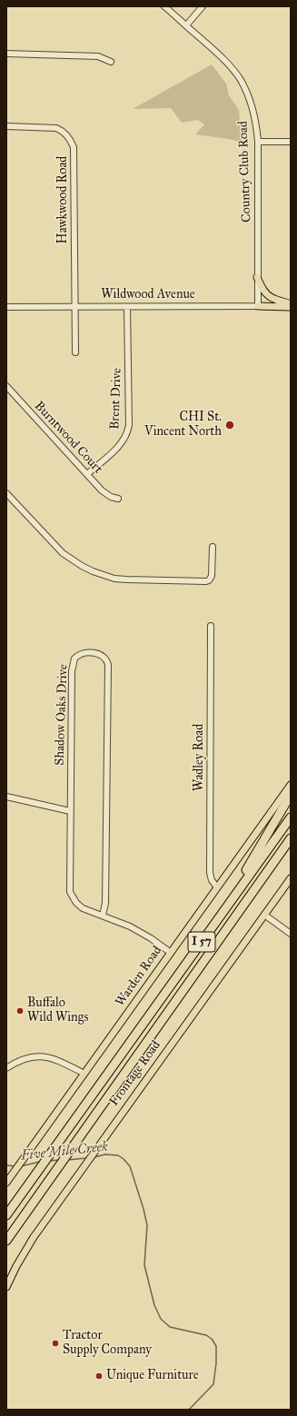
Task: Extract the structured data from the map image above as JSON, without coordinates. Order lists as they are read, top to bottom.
{
  "streets": {
    "highway": ["I 57"],
    "main road": ["Wildwood Avenue", "Warden Road", "Frontage Road"],
    "street": [
      "Country Club Road",
      "Hawkwood Road",
      "Brent Drive",
      "Burntwood Court",
      "Shadow Oaks Drive",
      "Wadley Road"
    ]
  },
  "crossings": [
    ["Country Club Road", "Wildwood Avenue"],
    ["Hawkwood Road", "Wildwood Avenue"],
    ["Wildwood Avenue", "Brent Drive"],
    ["Brent Drive", "Burntwood Court"],
    ["Shadow Oaks Drive", "Warden Road"],
    ["Wadley Road", "Warden Road"]
  ],
  "water": ["Five Mile Creek"],
  "places": [
    "CHI St. Vincent North",
    "Buffalo Wild Wings",
    "Tractor Supply Company",
    "Unique Furniture"
  ]
}
